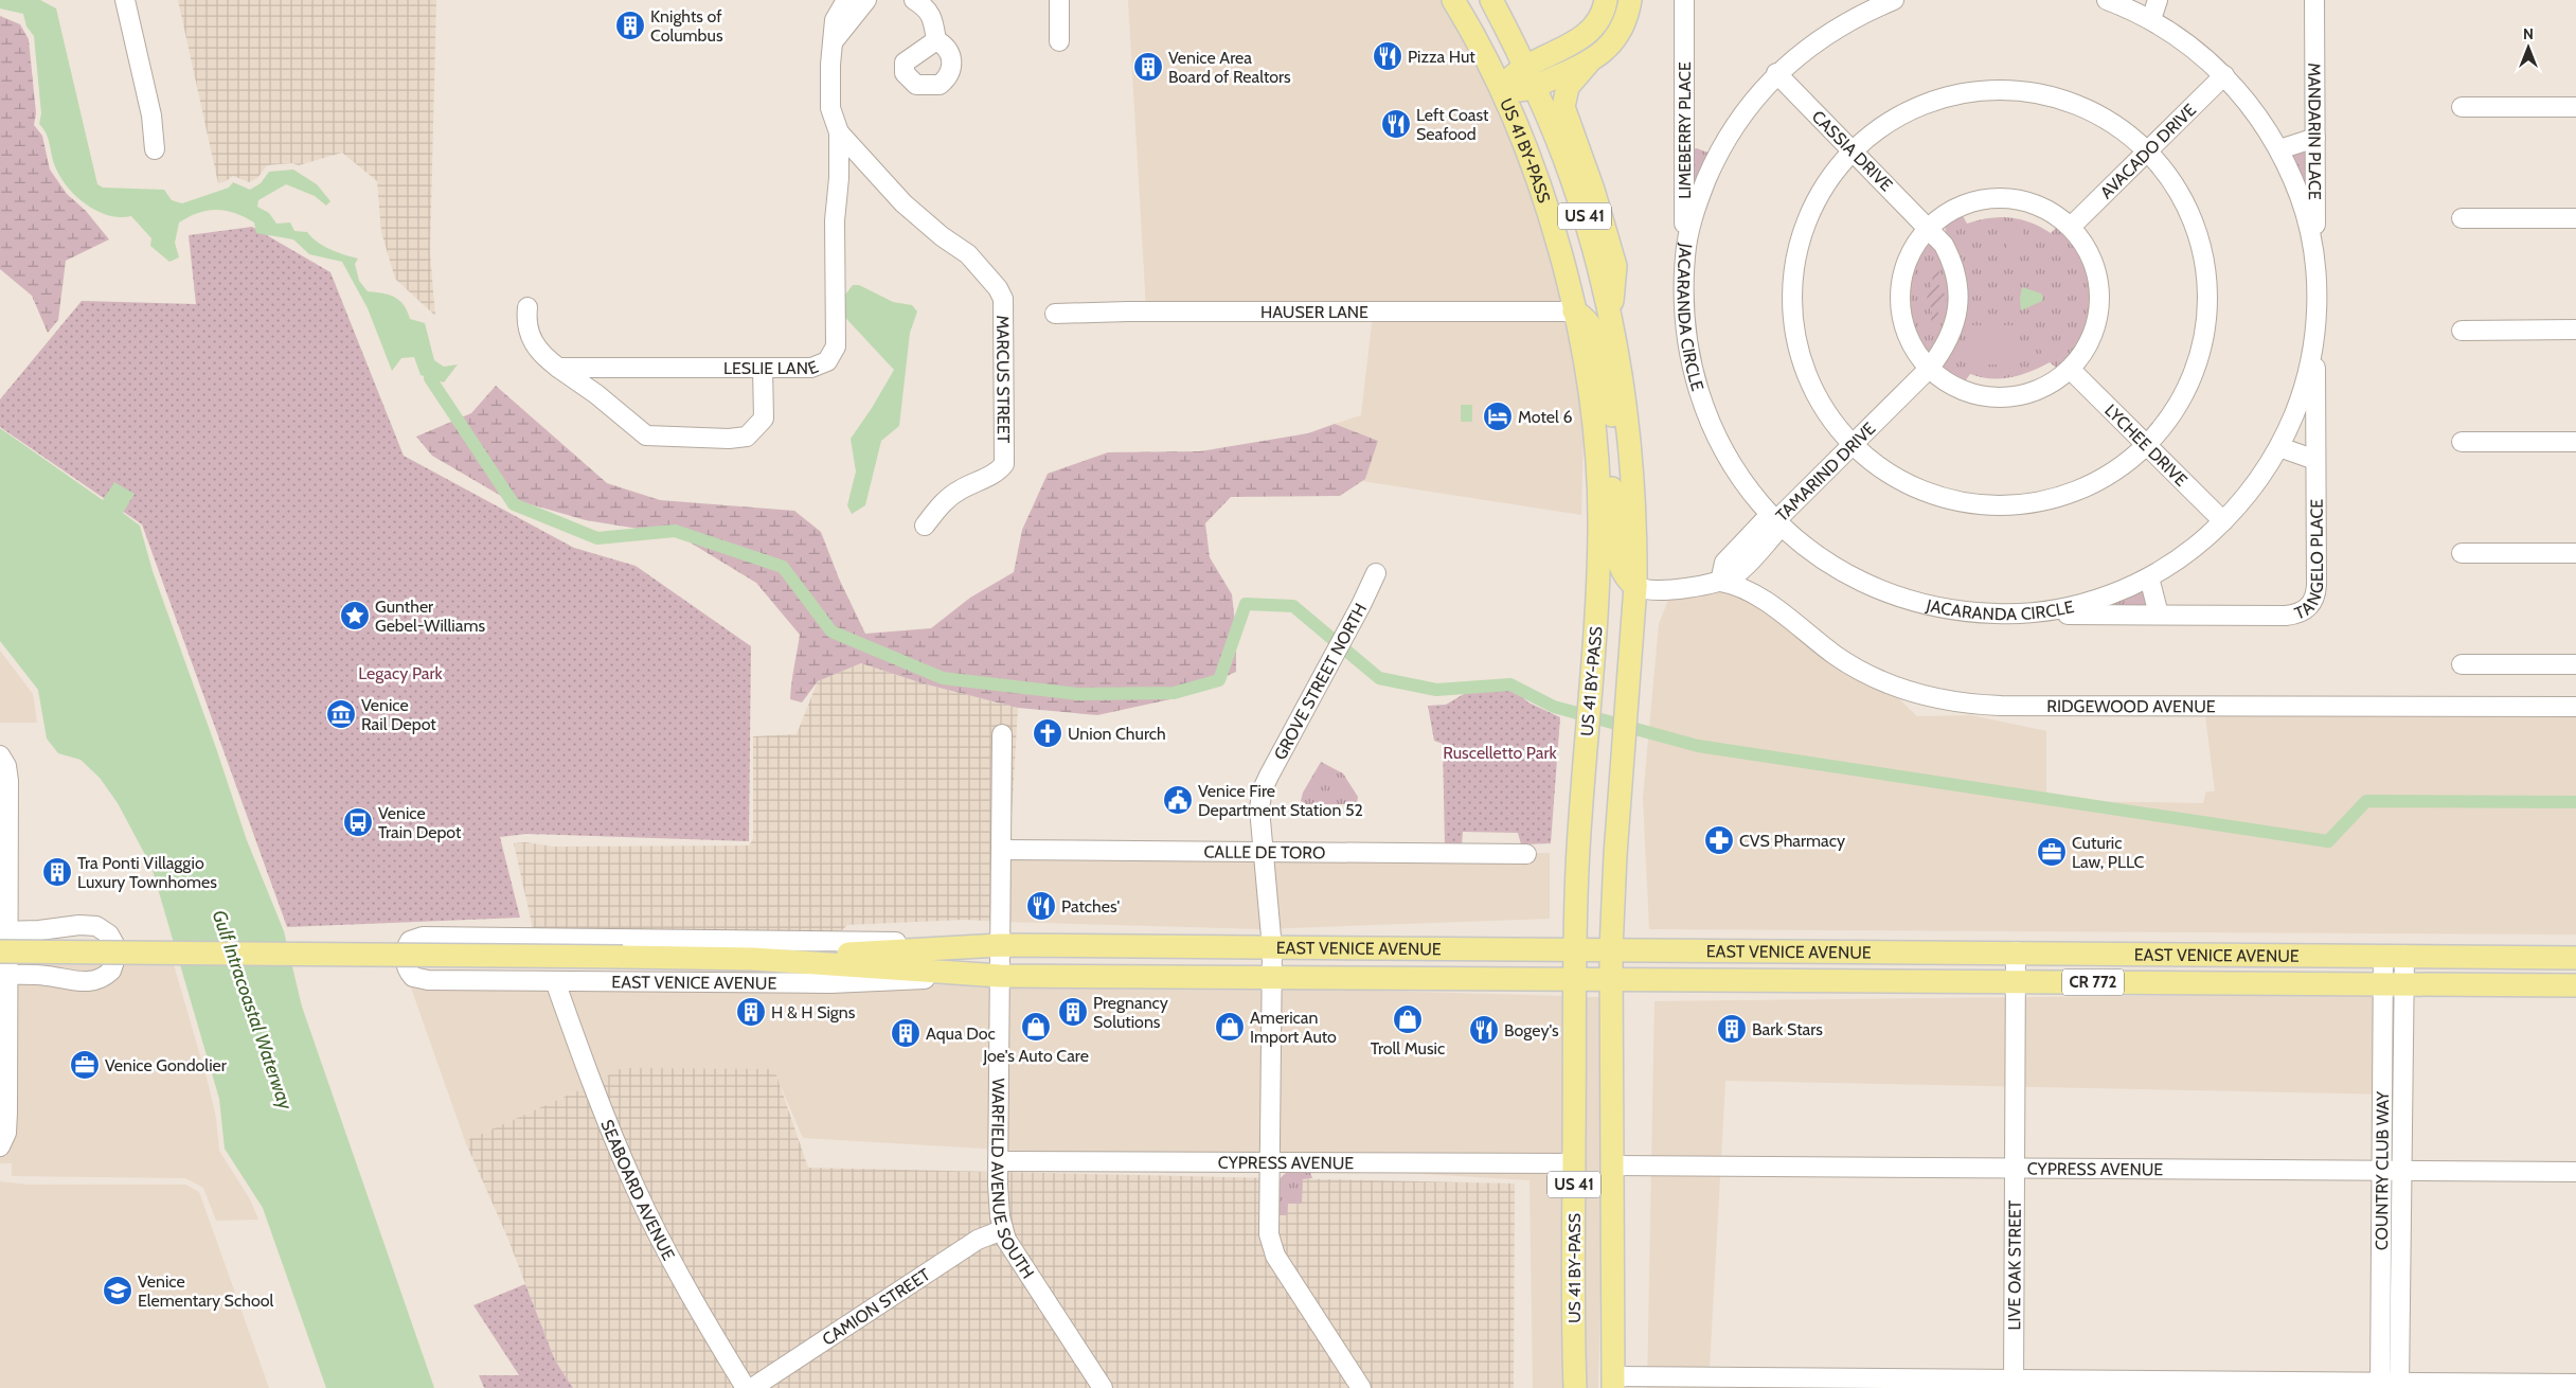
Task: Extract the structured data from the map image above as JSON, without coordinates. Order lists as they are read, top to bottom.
{
  "streets": {
    "main road": [
      "US 41 BY-PASS",
      "US 41",
      "EAST VENICE AVENUE",
      "CR 772"
    ],
    "street": [
      "LIMEBERRY PLACE",
      "MANDARIN PLACE",
      "CASSIA DRIVE",
      "AVACADO DRIVE",
      "HAUSER LANE",
      "JACARANDA CIRCLE",
      "LESLIE LANE",
      "MARCUS STREET",
      "LYCHEE DRIVE",
      "TAMARIND DRIVE",
      "TANGELO PLACE",
      "GROVE STREET NORTH",
      "RIDGEWOOD AVENUE",
      "CALLE DE TORO",
      "CYPRESS AVENUE",
      "COUNTRY CLUB WAY",
      "WARFIELD AVENUE SOUTH",
      "SEABOARD AVENUE",
      "LIVE OAK STREET",
      "CAMION STREET"
    ]
  },
  "crossings": [
    ["LIMEBERRY PLACE", "JACARANDA CIRCLE"],
    ["MANDARIN PLACE", "JACARANDA CIRCLE"],
    ["US 41 BY-PASS", "HAUSER LANE"],
    ["US 41 BY-PASS", "TAMARIND DRIVE"],
    ["US 41 BY-PASS", "EAST VENICE AVENUE"],
    ["US 41 BY-PASS", "CYPRESS AVENUE"],
    ["CASSIA DRIVE", "JACARANDA CIRCLE"],
    ["CASSIA DRIVE", "TAMARIND DRIVE"],
    ["AVACADO DRIVE", "JACARANDA CIRCLE"],
    ["JACARANDA CIRCLE", "LYCHEE DRIVE"],
    ["JACARANDA CIRCLE", "TAMARIND DRIVE"],
    ["JACARANDA CIRCLE", "TANGELO PLACE"],
    ["LESLIE LANE", "MARCUS STREET"],
    ["TAMARIND DRIVE", "RIDGEWOOD AVENUE"],
    ["GROVE STREET NORTH", "CALLE DE TORO"],
    ["GROVE STREET NORTH", "EAST VENICE AVENUE"],
    ["GROVE STREET NORTH", "CYPRESS AVENUE"],
    ["CALLE DE TORO", "WARFIELD AVENUE SOUTH"],
    ["EAST VENICE AVENUE", "COUNTRY CLUB WAY"],
    ["EAST VENICE AVENUE", "WARFIELD AVENUE SOUTH"],
    ["EAST VENICE AVENUE", "SEABOARD AVENUE"],
    ["EAST VENICE AVENUE", "LIVE OAK STREET"],
    ["CYPRESS AVENUE", "COUNTRY CLUB WAY"],
    ["CYPRESS AVENUE", "WARFIELD AVENUE SOUTH"],
    ["CYPRESS AVENUE", "LIVE OAK STREET"],
    ["WARFIELD AVENUE SOUTH", "CAMION STREET"]
  ],
  "water": ["Gulf Intracoastal Waterway"],
  "parks": ["Legacy Park", "Ruscelletto Park"],
  "places": {
    "building": [
      "Knights of Columbus",
      "Venice Area Board of Realtors",
      "Tra Ponti Villaggio Luxury Townhomes",
      "H & H Signs",
      "Pregnancy Solutions",
      "Bark Stars",
      "Aqua Doc"
    ],
    "restaurant": [
      "Pizza Hut",
      "Left Coast Seafood",
      "Patches'",
      "Bogey's"
    ],
    "hotel": ["Motel 6"],
    "place": ["Gunther Gebel-Williams"],
    "museum": ["Venice Rail Depot"],
    "church": ["Union Church"],
    "public building": ["Venice Fire Department Station 52"],
    "bus stop": ["Venice Train Depot"],
    "pharmacy": ["CVS Pharmacy"],
    "office": ["Cuturic Law, PLLC", "Venice Gondolier"],
    "shop": ["Troll Music", "Joe's Auto Care", "American Import Auto"],
    "school or university": ["Venice Elementary School"]
  },
  "north": "top"
}
